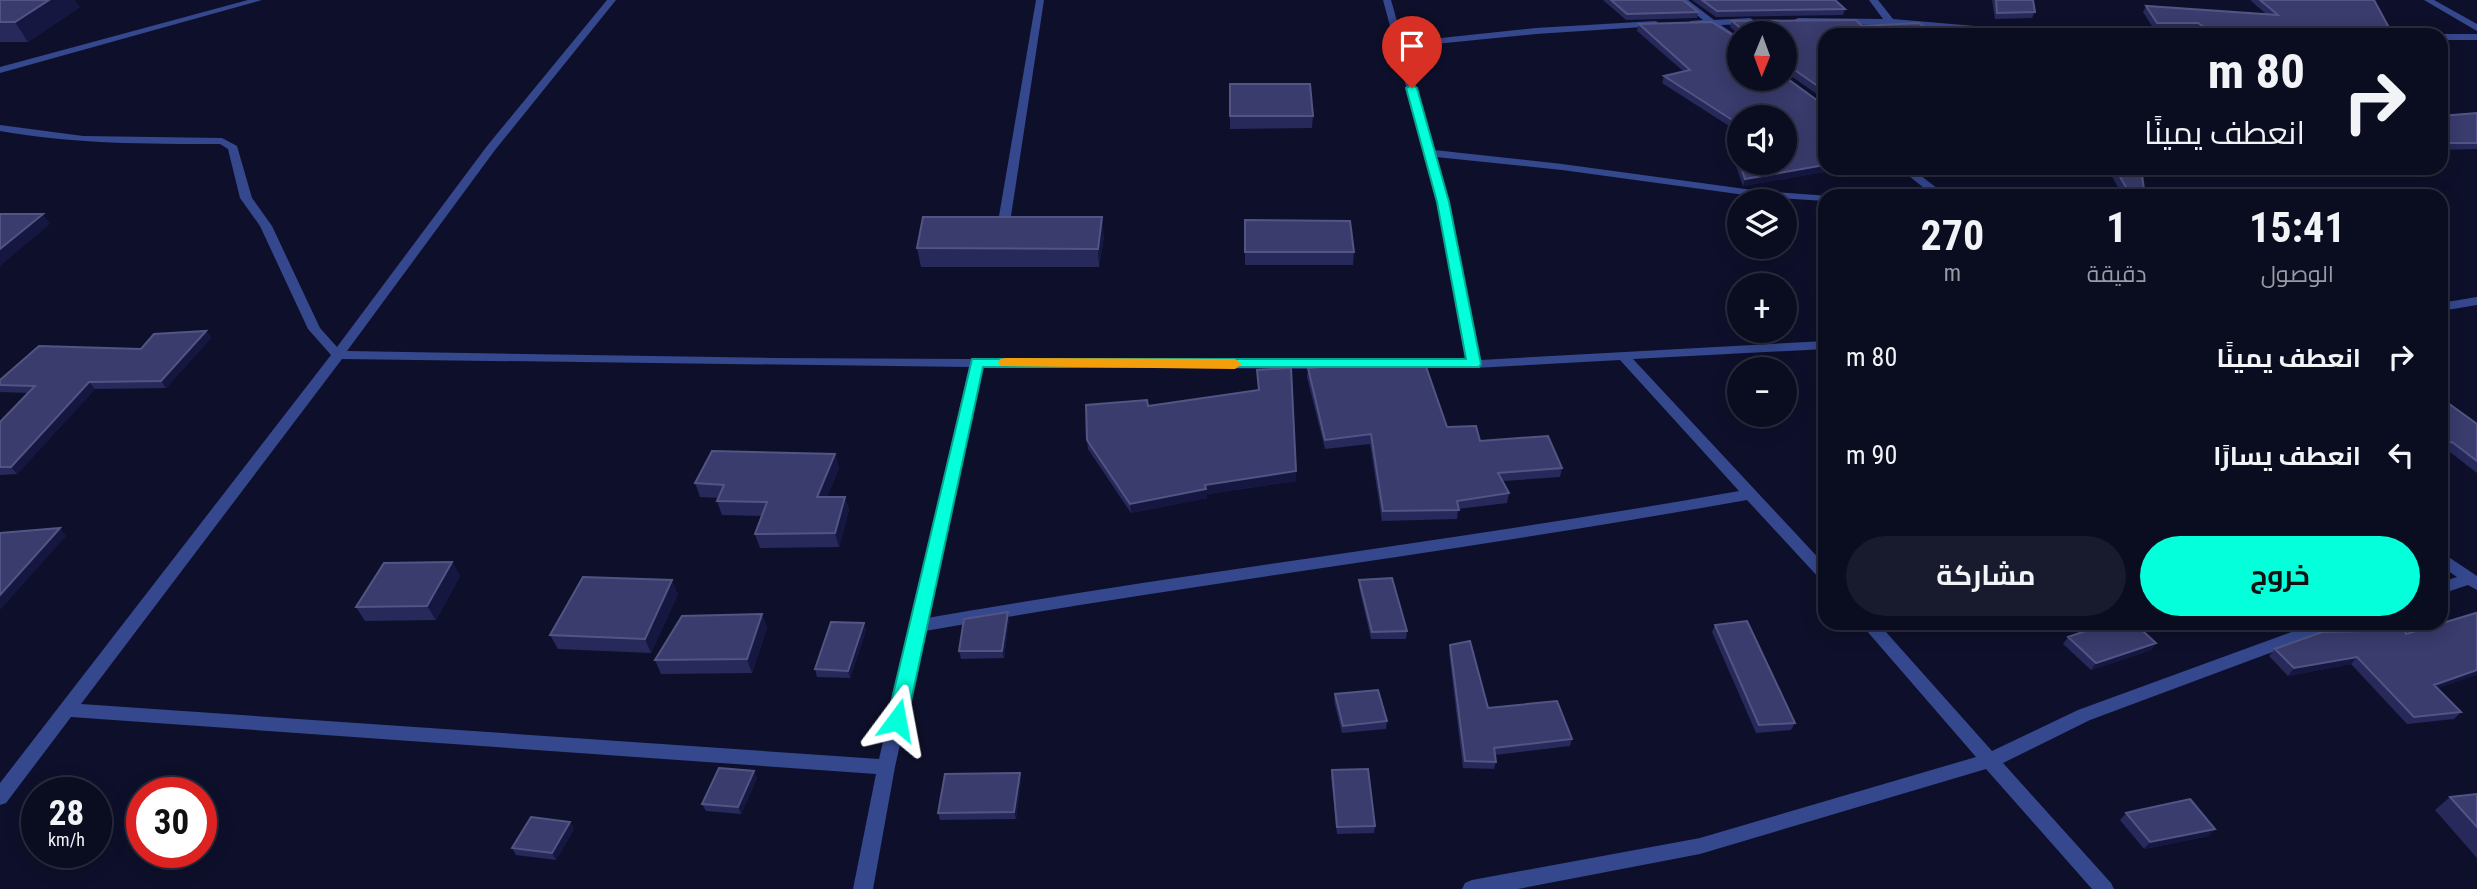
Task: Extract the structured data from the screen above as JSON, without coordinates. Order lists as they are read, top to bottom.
{
  "north": "bottom",
  "page": {
    "map_buttons": ["+", "−"],
    "turn": ["80 m", "انعطف يمينًا"],
    "eta": [
      "15:41",
      "الوصول",
      "1",
      "دقيقة",
      "270",
      "m"
    ],
    "list": [
      {
        "name": "انعطف يمينًا",
        "value": "80 m"
      },
      {
        "name": "انعطف يسارًا",
        "value": "90 m"
      }
    ],
    "buttons": ["خروج", "مشاركة"],
    "speed": "28 km/h",
    "limit": "30"
  }
}
